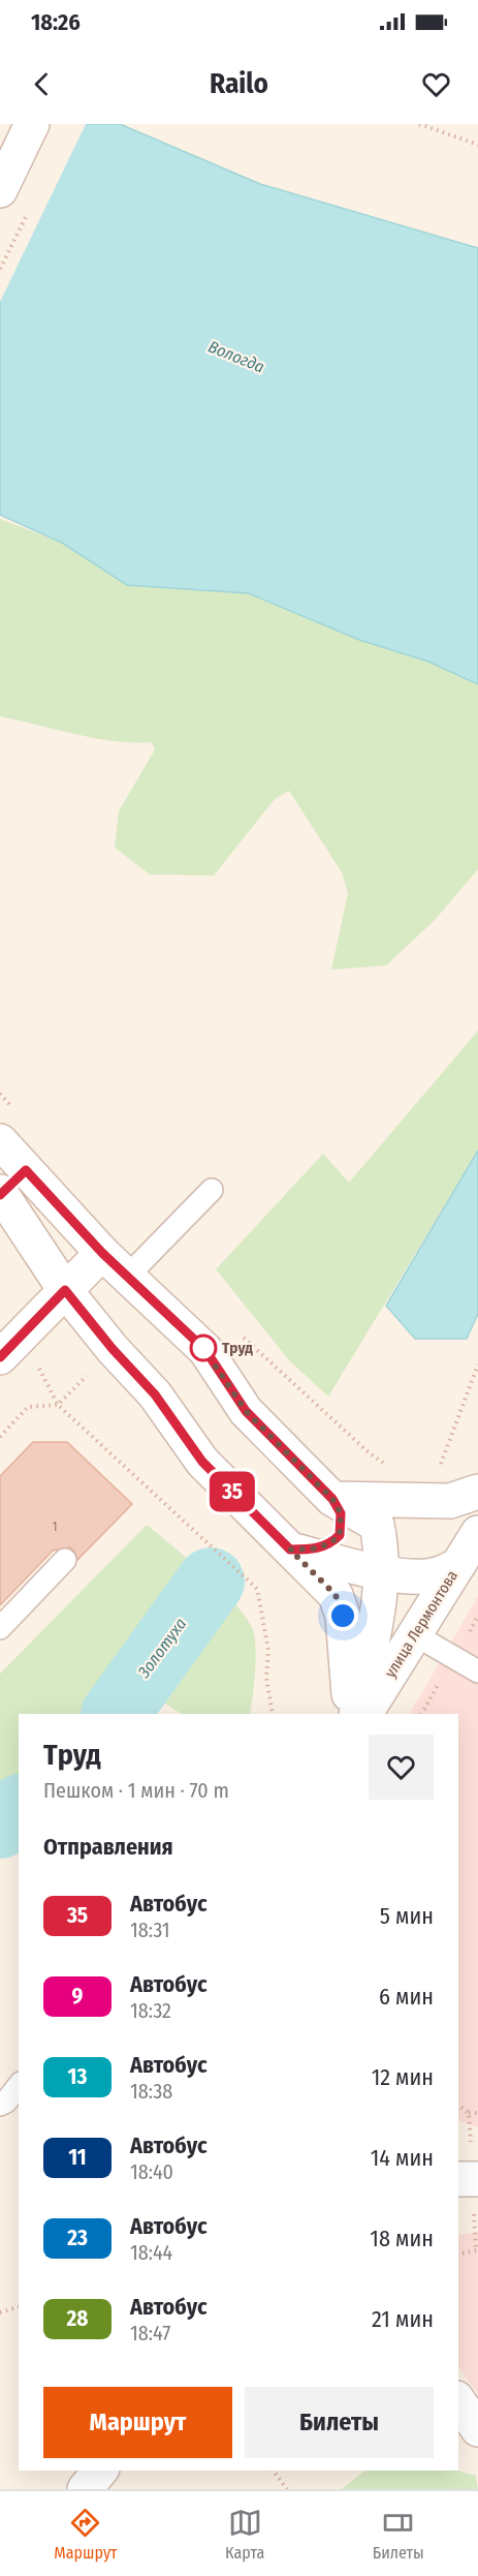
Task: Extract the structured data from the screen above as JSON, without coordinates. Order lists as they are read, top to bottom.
{
  "streets": {
    "street": ["улица Лермонтова"]
  },
  "water": ["Вологда", "Золотуха"],
  "places": ["Труд"],
  "lines": ["bus line 35"],
  "house_numbers": ["1"],
  "page": {
    "status": "18:26",
    "header": "Railo",
    "on_map": "35",
    "heading": [
      ["Труд", "Пешком · 1 мин · 70 m"],
      "Отправления"
    ],
    "list": [
      {
        "mark": "35",
        "name": "Автобус",
        "note": "18:31",
        "value": "5 мин"
      },
      {
        "mark": "9",
        "name": "Автобус",
        "note": "18:32",
        "value": "6 мин"
      },
      {
        "mark": "13",
        "name": "Автобус",
        "note": "18:38",
        "value": "12 мин"
      },
      {
        "mark": "11",
        "name": "Автобус",
        "note": "18:40",
        "value": "14 мин"
      },
      {
        "mark": "23",
        "name": "Автобус",
        "note": "18:44",
        "value": "18 мин"
      },
      {
        "mark": "28",
        "name": "Автобус",
        "note": "18:47",
        "value": "21 мин"
      }
    ],
    "buttons": ["Маршрут", "Билеты"],
    "tabs": ["Маршрут", "Карта", "Билеты"]
  }
}
